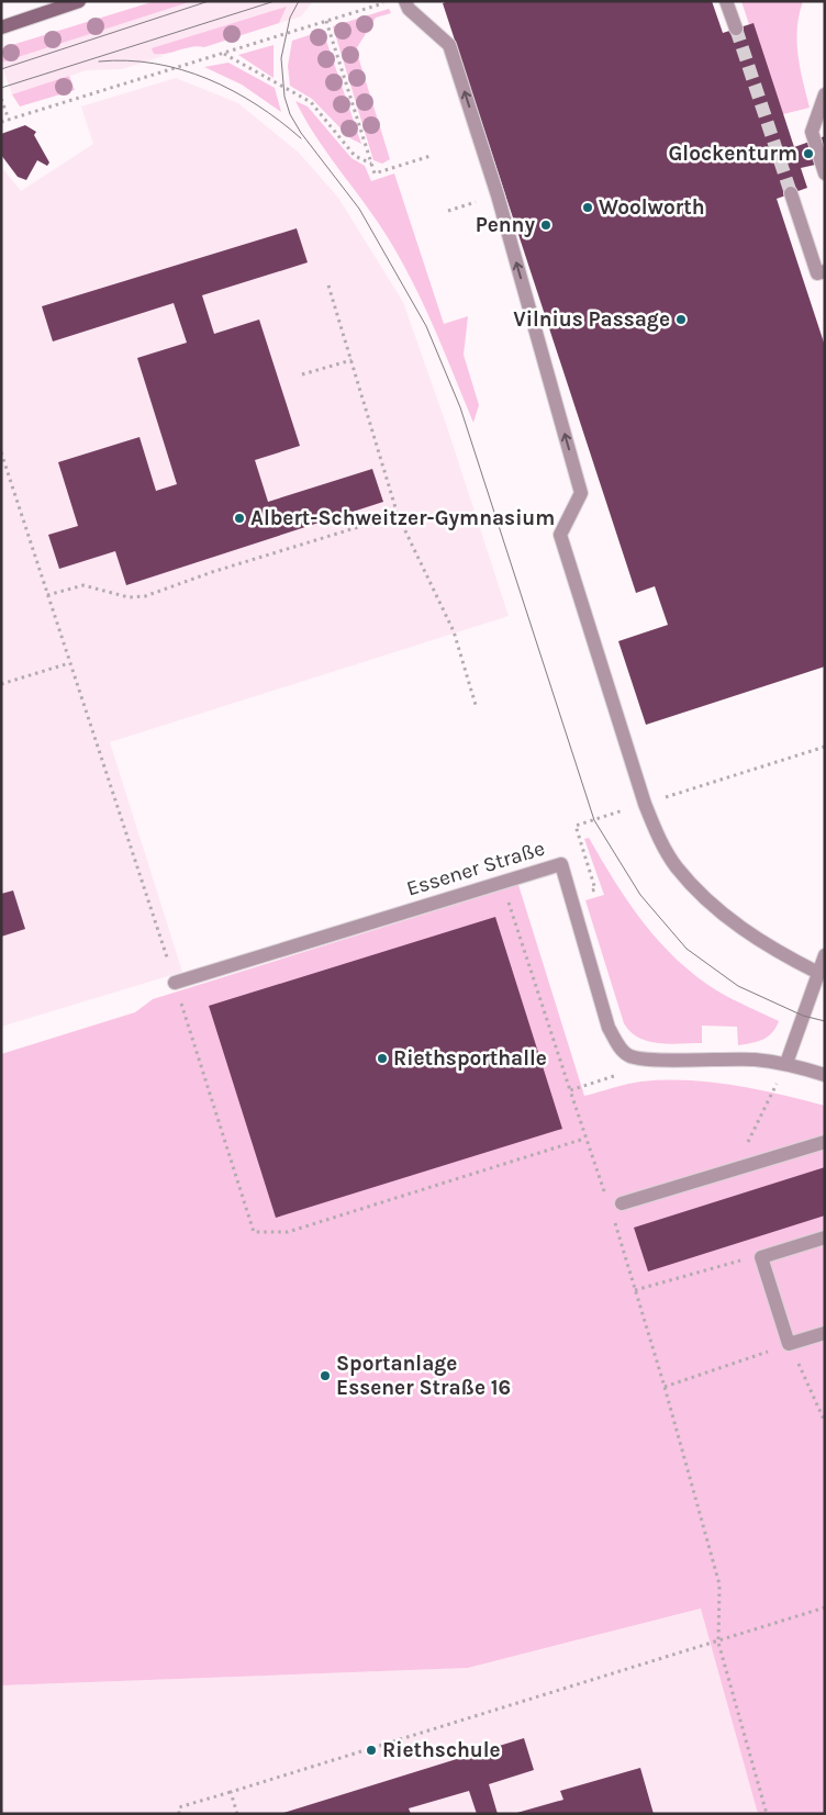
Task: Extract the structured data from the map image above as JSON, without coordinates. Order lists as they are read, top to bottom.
{
  "streets": {
    "street": ["Essener Straße"]
  },
  "places": [
    "Glockenturm",
    "Woolworth",
    "Penny",
    "Vilnius Passage",
    "Albert-Schweitzer-Gymnasium",
    "Riethsporthalle",
    "Sportanlage Essener Straße 16",
    "Riethschule"
  ]
}
